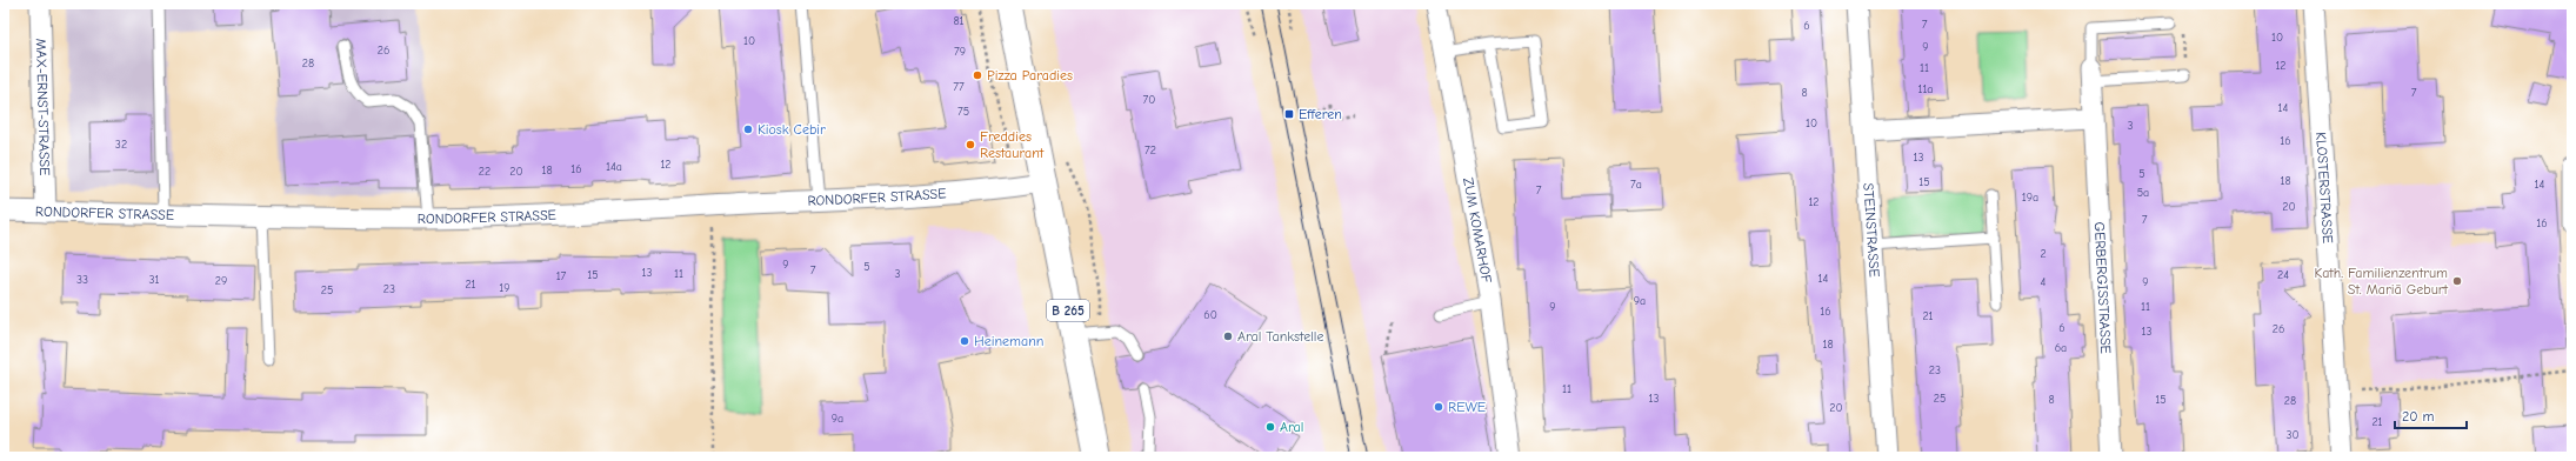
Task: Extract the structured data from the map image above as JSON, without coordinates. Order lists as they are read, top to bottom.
{
  "streets": {
    "main road": ["B 265"],
    "street": [
      "MAX-ERNST-STRASSE",
      "KLOSTERSTRASSE",
      "RONDORFER STRASSE",
      "ZUM KOMARHOF",
      "STEINSTRASSE",
      "GERBERGISSTRASSE"
    ]
  },
  "crossings": [
    ["MAX-ERNST-STRASSE", "RONDORFER STRASSE"],
    ["RONDORFER STRASSE", "B 265"]
  ],
  "places": {
    "other": [
      "Pizza Paradies",
      "Kiosk Cebir",
      "Freddies Restaurant",
      "Kath. Familienzentrum St. Mariä Geburt",
      "Aral Tankstelle",
      "Heinemann",
      "REWE",
      "Aral"
    ],
    "transit": ["Efferen"]
  },
  "house_numbers": [
    "81",
    "7",
    "6",
    "10",
    "10",
    "9",
    "26",
    "79",
    "28",
    "12",
    "11",
    "77",
    "11a",
    "8",
    "7",
    "70",
    "14",
    "75",
    "10",
    "3",
    "16",
    "32",
    "72",
    "13",
    "12",
    "14a",
    "16",
    "18",
    "22",
    "20",
    "5",
    "18",
    "15",
    "7a",
    "14",
    "7",
    "5a",
    "19a",
    "12",
    "20",
    "7",
    "16",
    "2",
    "9",
    "5",
    "7",
    "13",
    "11",
    "3",
    "15",
    "24",
    "17",
    "14",
    "33",
    "31",
    "29",
    "4",
    "9",
    "21",
    "19",
    "23",
    "25",
    "9a",
    "9",
    "11",
    "16",
    "60",
    "21",
    "6",
    "26",
    "13",
    "18",
    "6a",
    "23",
    "11",
    "13",
    "25",
    "8",
    "15",
    "28",
    "20",
    "9a",
    "21",
    "30"
  ],
  "scale_bar": "20 m"
}
